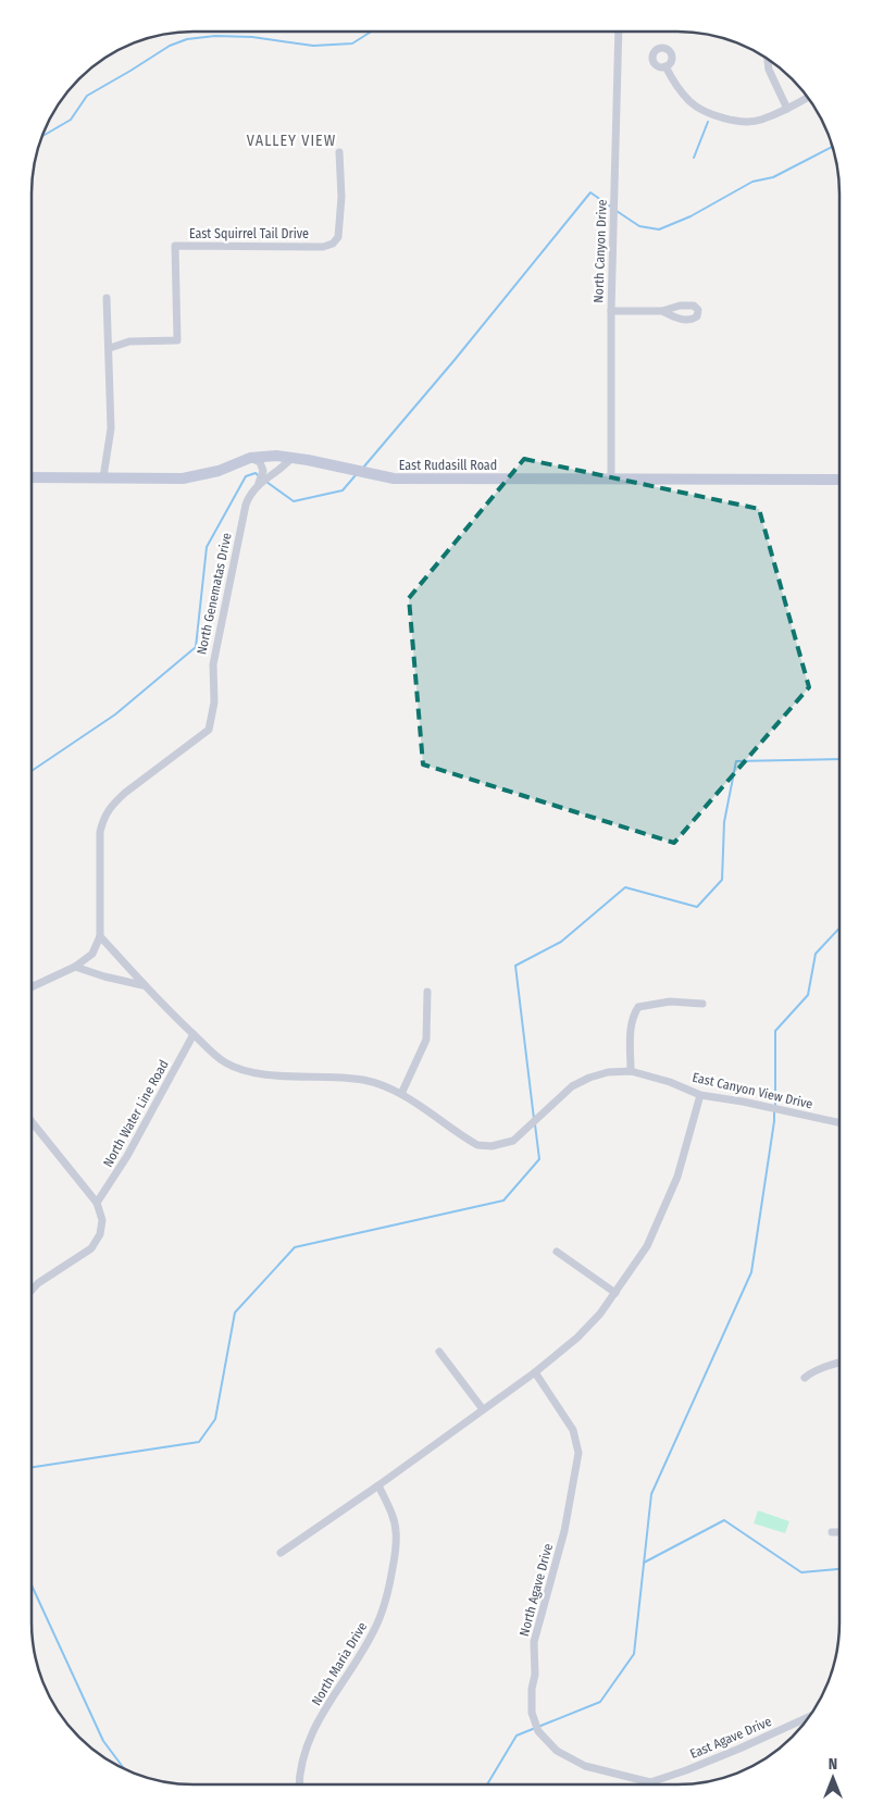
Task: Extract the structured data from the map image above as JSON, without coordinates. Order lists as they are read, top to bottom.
{
  "streets": {
    "street": [
      "East Squirrel Tail Drive",
      "North Canyon Drive",
      "East Rudasill Road",
      "North Genematas Drive",
      "East Canyon View Drive",
      "North Water Line Road",
      "North Agave Drive",
      "North Maria Drive",
      "East Agave Drive"
    ]
  },
  "crossings": [
    ["North Canyon Drive", "East Rudasill Road"],
    ["East Rudasill Road", "North Genematas Drive"],
    ["North Genematas Drive", "East Canyon View Drive"],
    ["East Canyon View Drive", "North Water Line Road"]
  ],
  "districts": ["VALLEY VIEW"],
  "north": "top"
}
